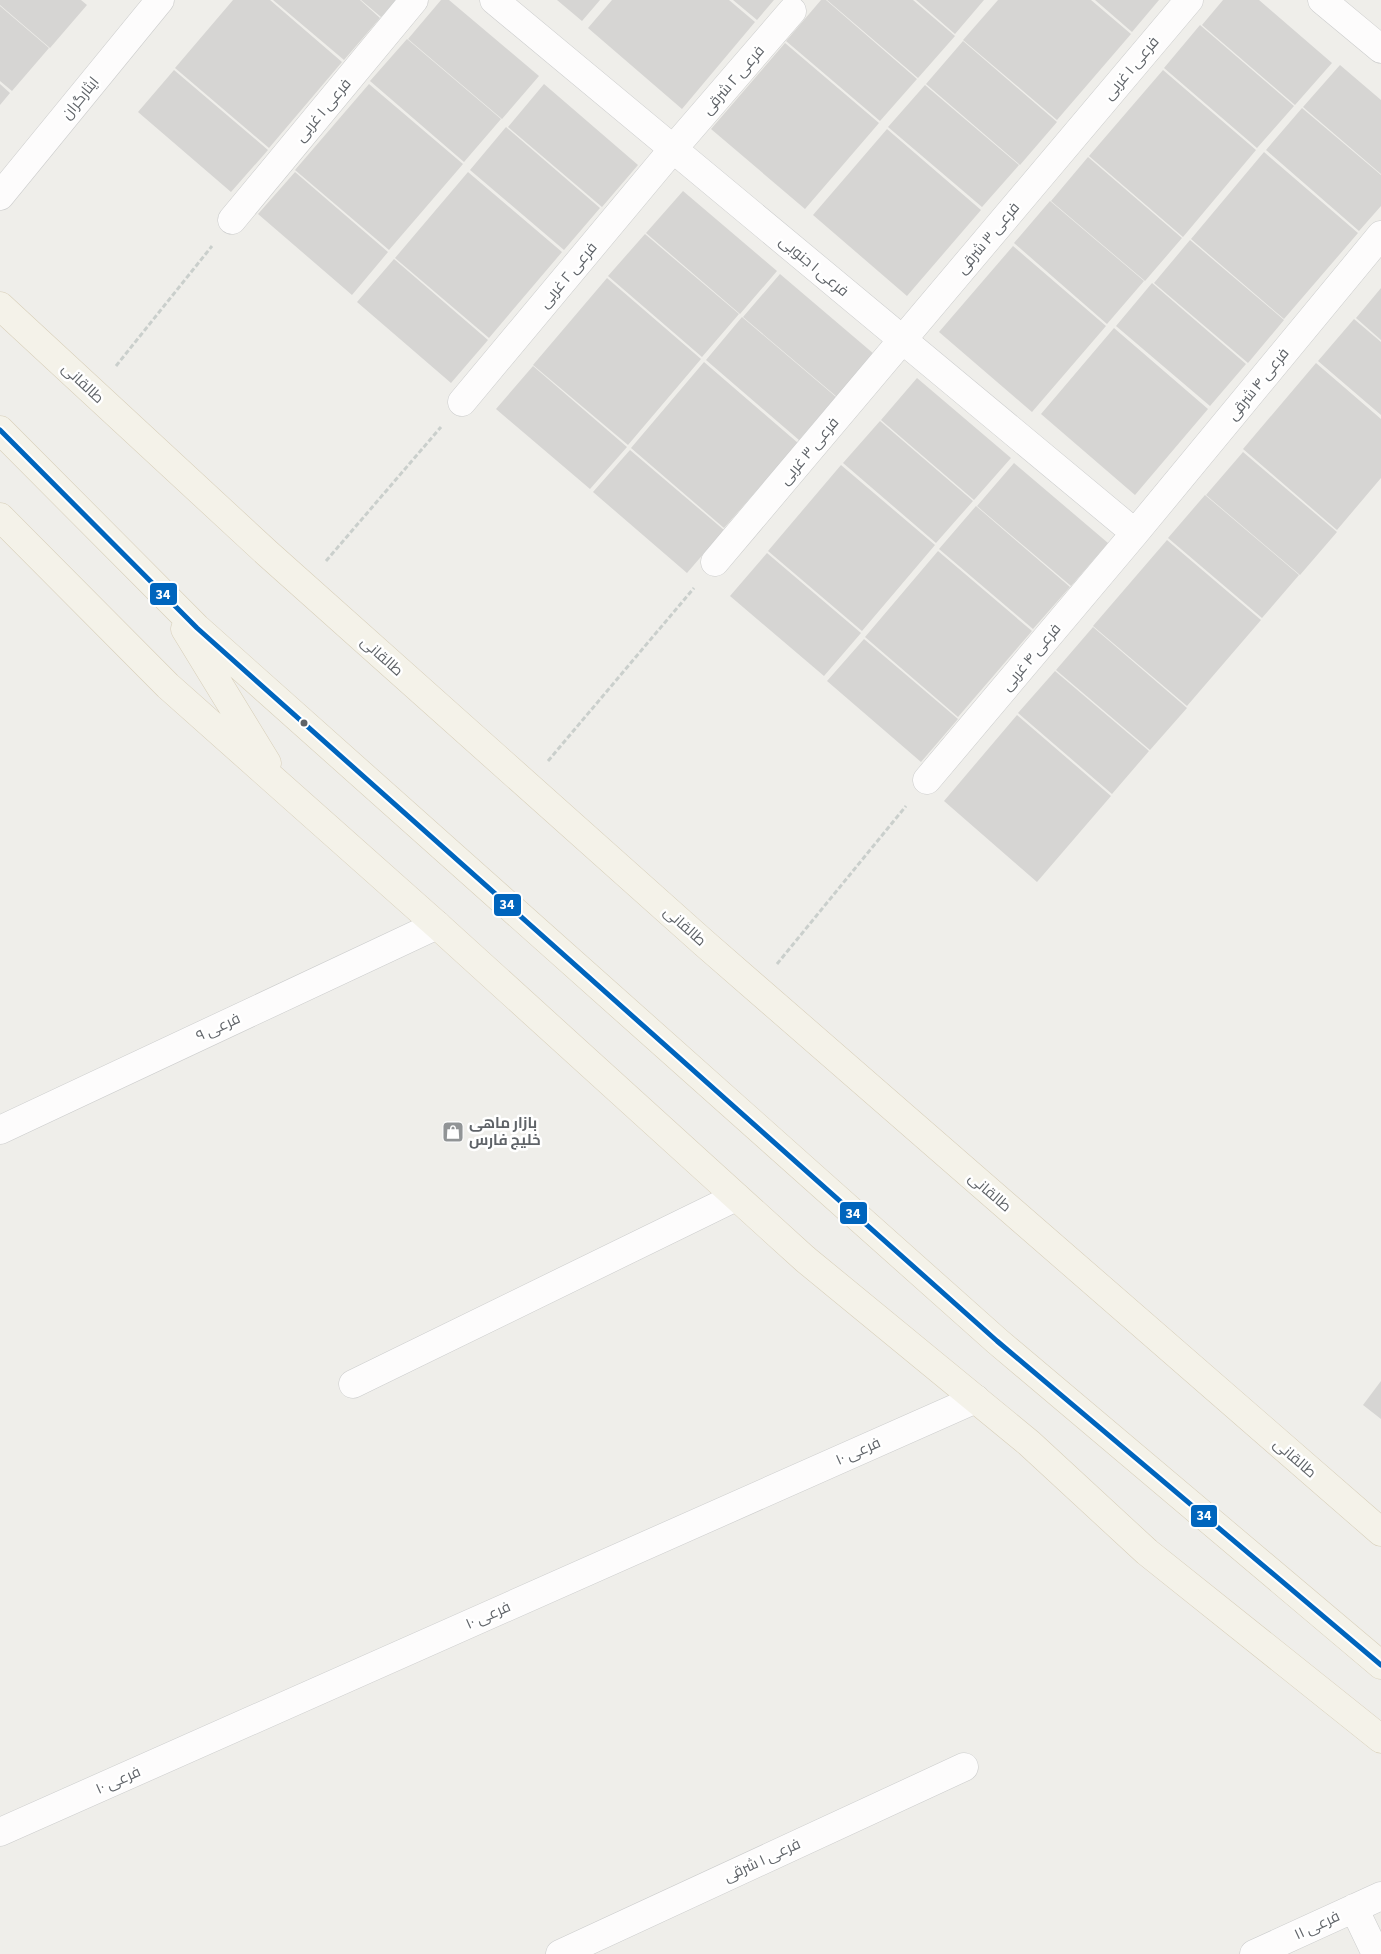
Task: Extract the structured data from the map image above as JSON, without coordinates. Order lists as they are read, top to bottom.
{
  "streets": {
    "main road": ["طالقانی"],
    "street": [
      "فرعی ۱ غربی",
      "فرعی ۲ شرقی",
      "ایثارگران",
      "فرعی ۳ شرقی",
      "فرعی ۱ جنوبی",
      "فرعی ۲ غربی",
      "فرعی ۴ شرقی",
      "فرعی ۳ غربی",
      "فرعی ۴ غربی",
      "فرعی ۹",
      "فرعی ۱۰",
      "فرعی ۱ شرقی",
      "فرعی ۱۱"
    ]
  },
  "crossings": [
    ["فرعی ۱ غربی", "فرعی ۳ شرقی"],
    ["فرعی ۲ شرقی", "فرعی ۱ جنوبی"],
    ["فرعی ۲ شرقی", "فرعی ۲ غربی"],
    ["فرعی ۳ شرقی", "فرعی ۱ جنوبی"],
    ["فرعی ۳ شرقی", "فرعی ۳ غربی"],
    ["فرعی ۱ جنوبی", "فرعی ۲ غربی"],
    ["فرعی ۱ جنوبی", "فرعی ۴ شرقی"],
    ["فرعی ۱ جنوبی", "فرعی ۳ غربی"],
    ["فرعی ۱ جنوبی", "فرعی ۴ غربی"],
    ["فرعی ۴ شرقی", "فرعی ۴ غربی"]
  ],
  "places": {
    "shop": ["بازار ماهی خلیج فارس"]
  },
  "lines": ["transit line 34"]
}
